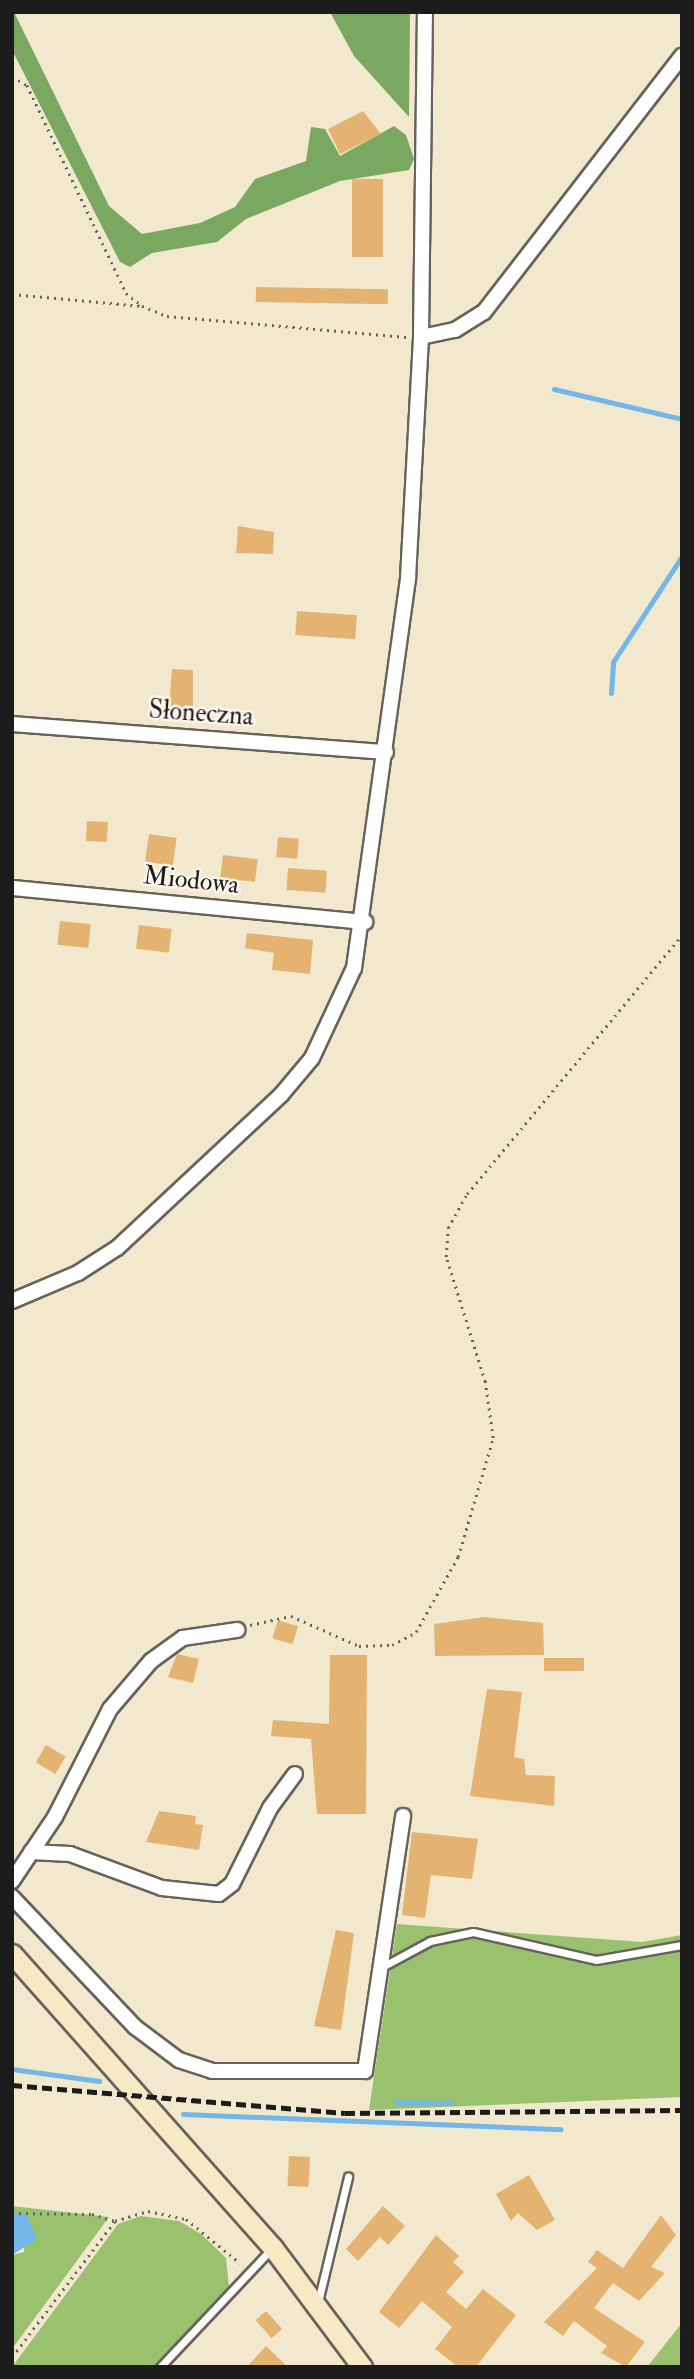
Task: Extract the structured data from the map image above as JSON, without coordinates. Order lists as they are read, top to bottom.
{
  "streets": {
    "street": ["Słoneczna", "Miodowa"]
  }
}
